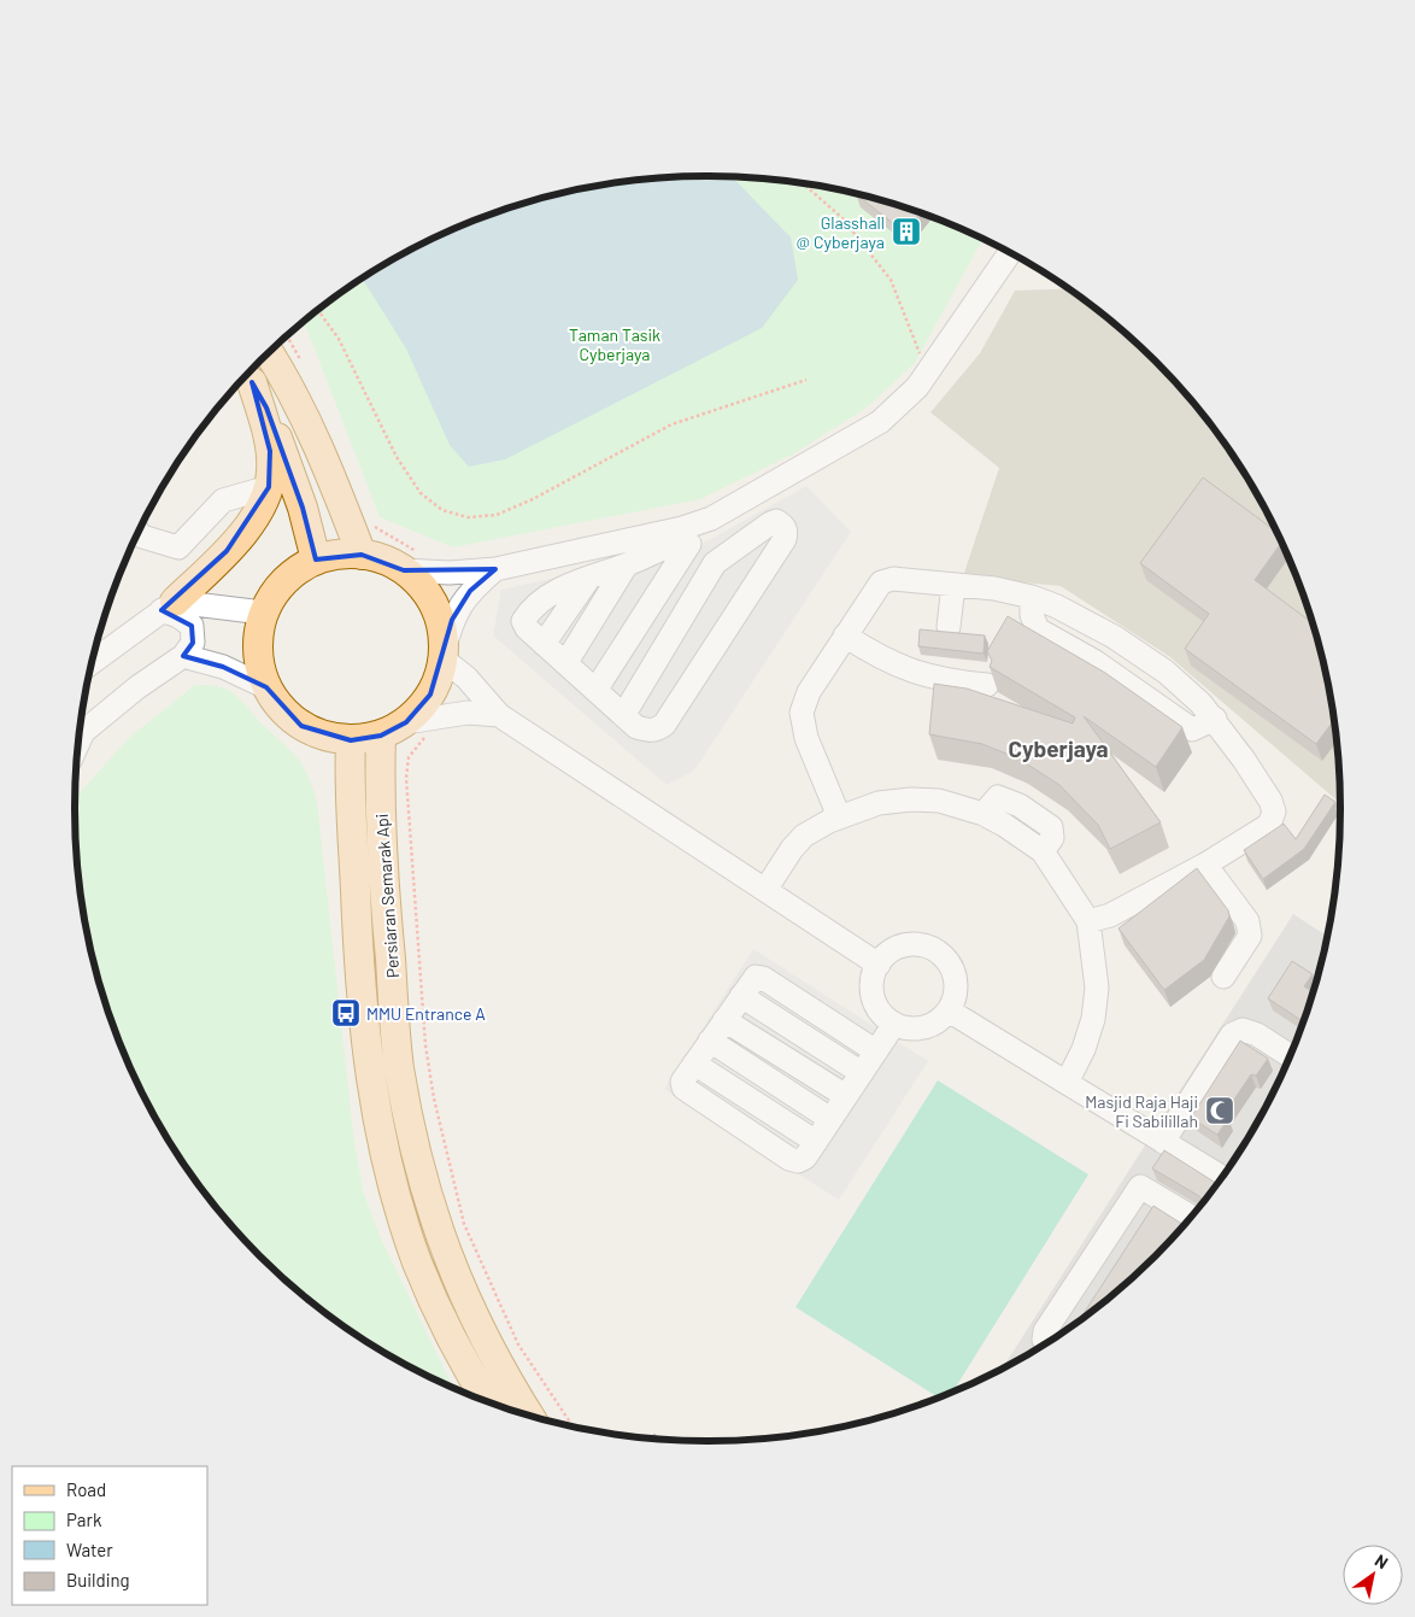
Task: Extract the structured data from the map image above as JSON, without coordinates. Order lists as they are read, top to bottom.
{
  "streets": {
    "main road": ["Persiaran Semarak Api"]
  },
  "districts": ["Cyberjaya"],
  "parks": ["Taman Tasik Cyberjaya"],
  "places": {
    "building": ["Glasshall @ Cyberjaya"],
    "bus stop": ["MMU Entrance A"],
    "mosque": ["Masjid Raja Haji Fi Sabilillah"]
  },
  "legend": [
    "Road",
    "Park",
    "Water",
    "Building"
  ],
  "north": "top right"
}
